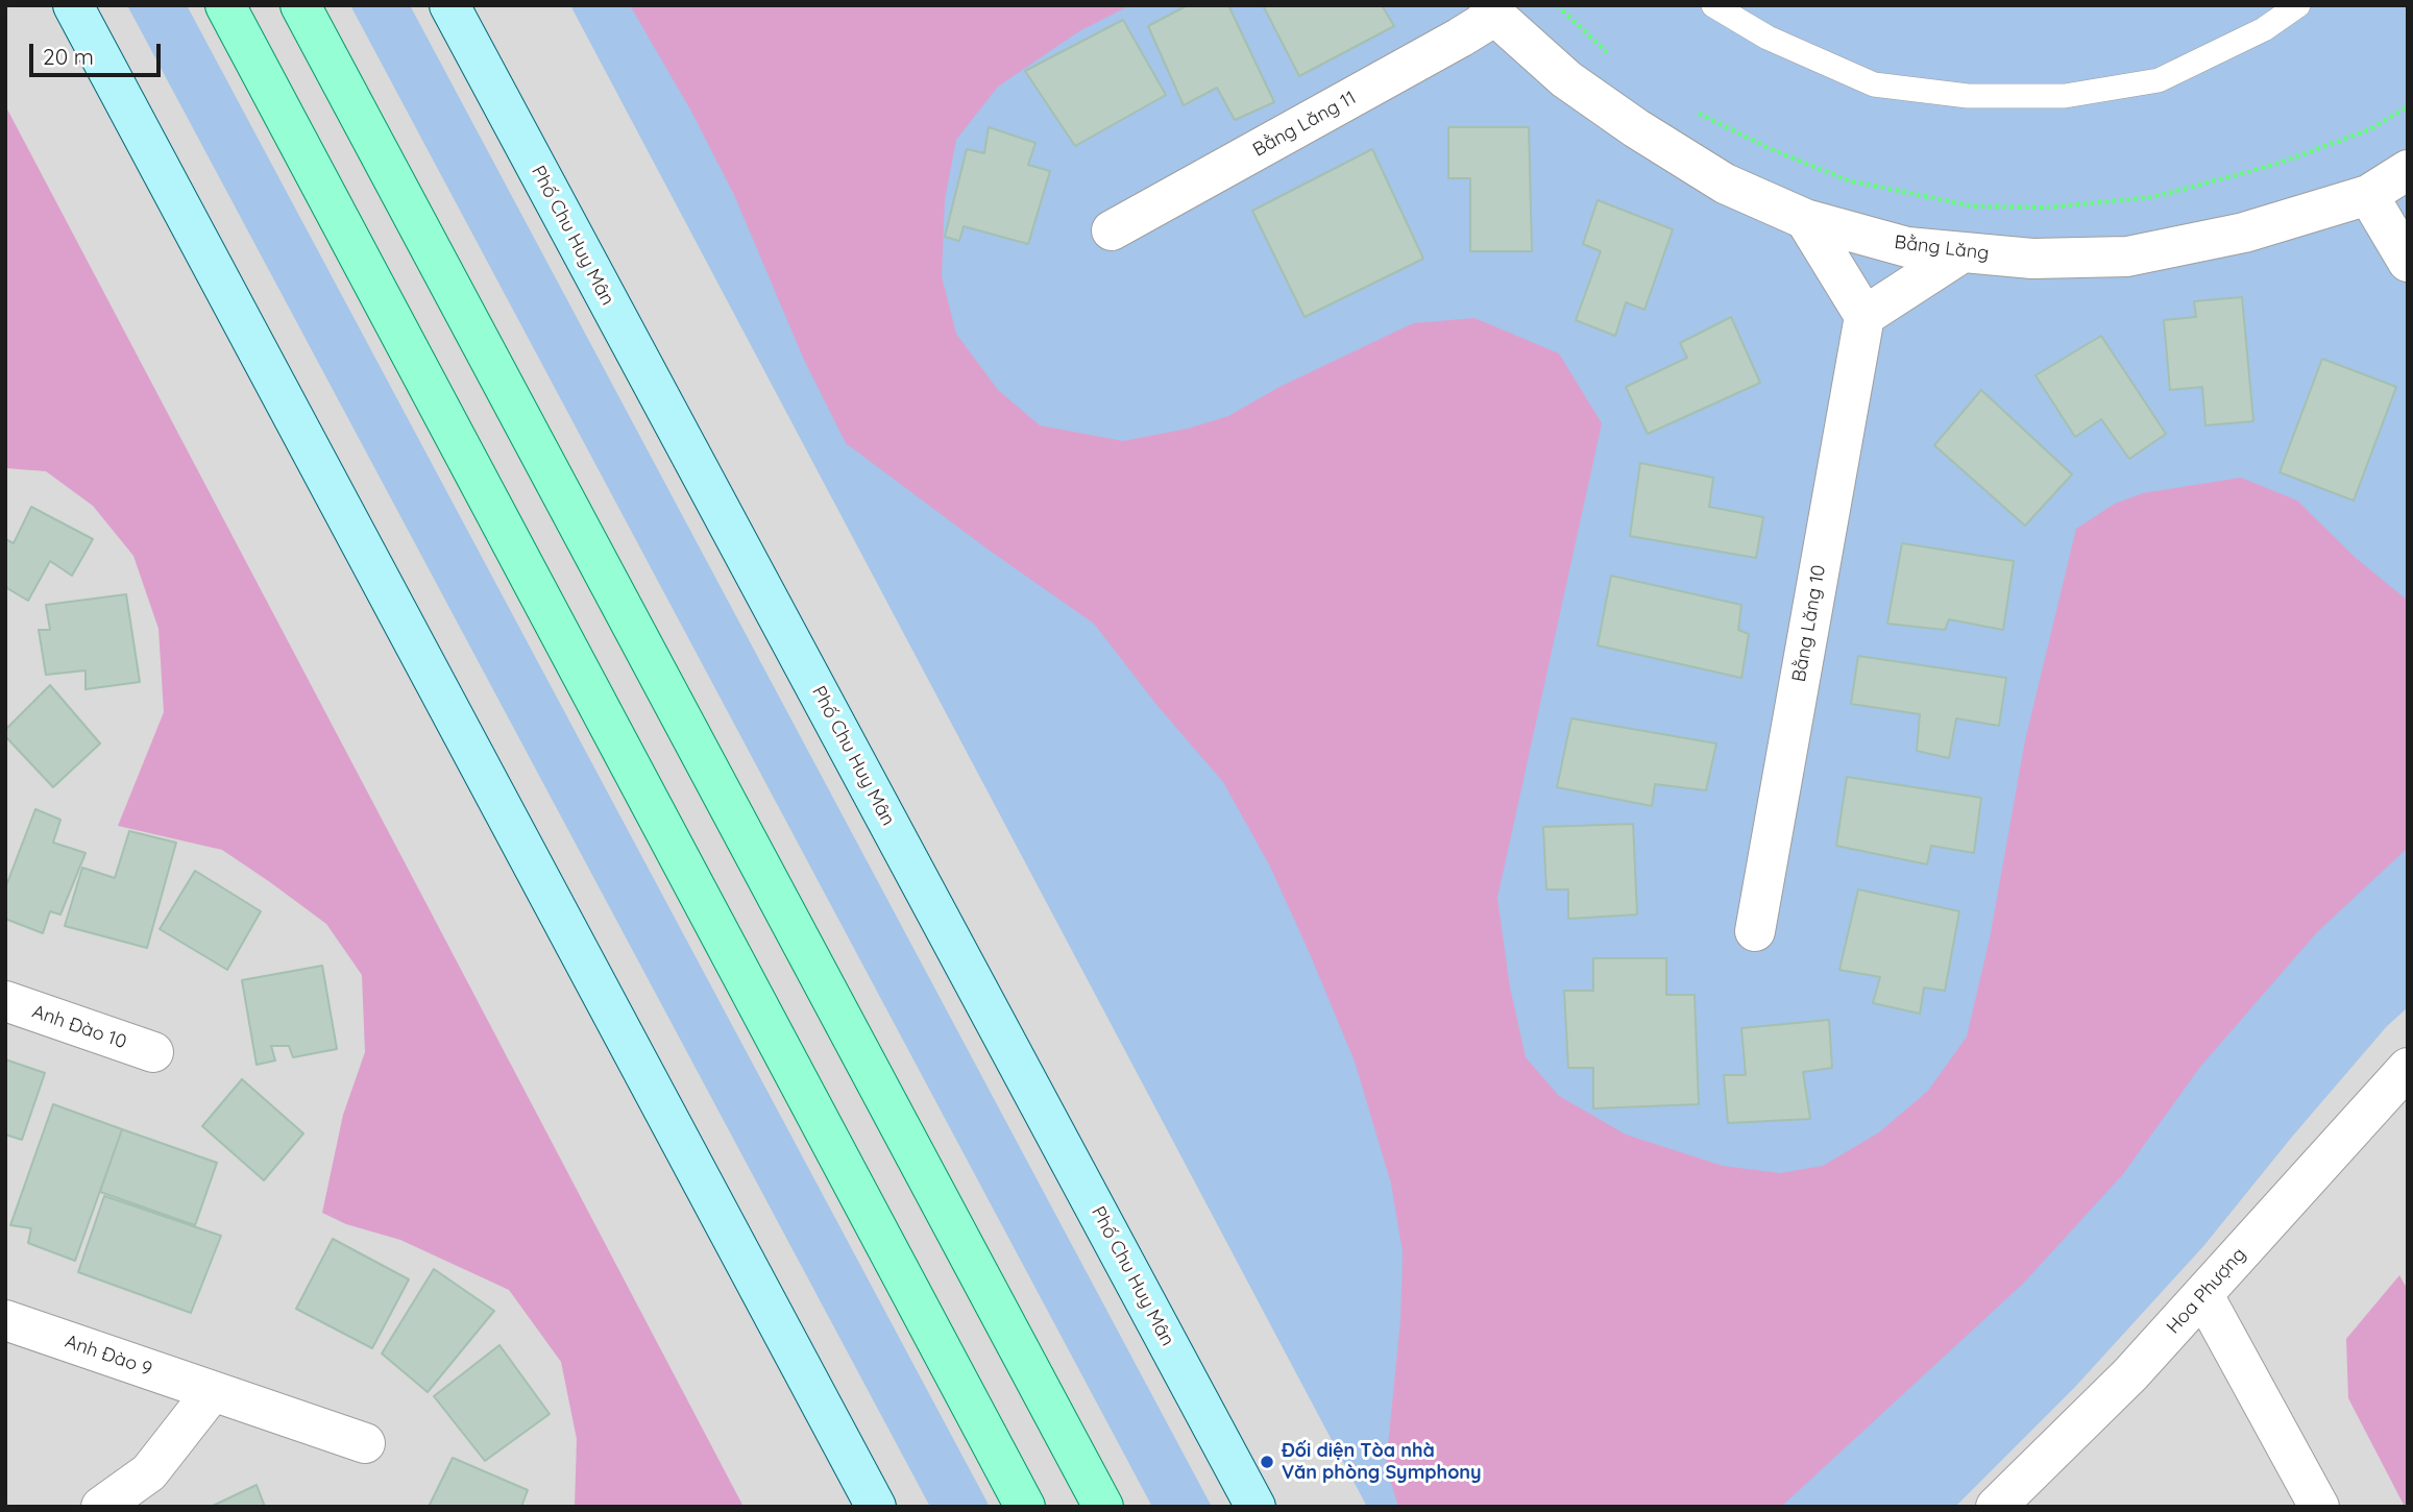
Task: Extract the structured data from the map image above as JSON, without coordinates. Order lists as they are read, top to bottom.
{
  "streets": {
    "main road": ["Phố Chu Huy Mân"],
    "street": [
      "Bằng Lăng 11",
      "Bằng Lăng",
      "Bằng Lăng 10",
      "Anh Đào 10",
      "Hoa Phượng",
      "Anh Đào 9"
    ]
  },
  "crossings": [
    ["Bằng Lăng 11", "Bằng Lăng"]
  ],
  "places": ["Đối diện Tòa nhà Văn phòng Symphony"],
  "scale_bar": "20 m"
}
